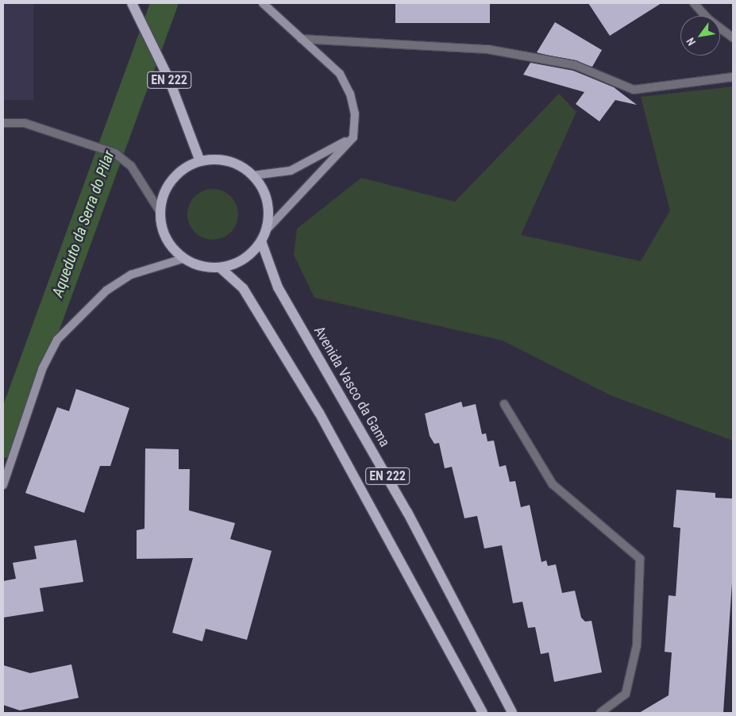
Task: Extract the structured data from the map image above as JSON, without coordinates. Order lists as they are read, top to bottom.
{
  "streets": {
    "main road": ["EN 222", "Avenida Vasco da Gama"]
  },
  "crossings": [
    ["EN 222", "Avenida Vasco da Gama"]
  ],
  "water": ["Aqueduto da Serra do Pilar"],
  "north": "bottom left"
}
